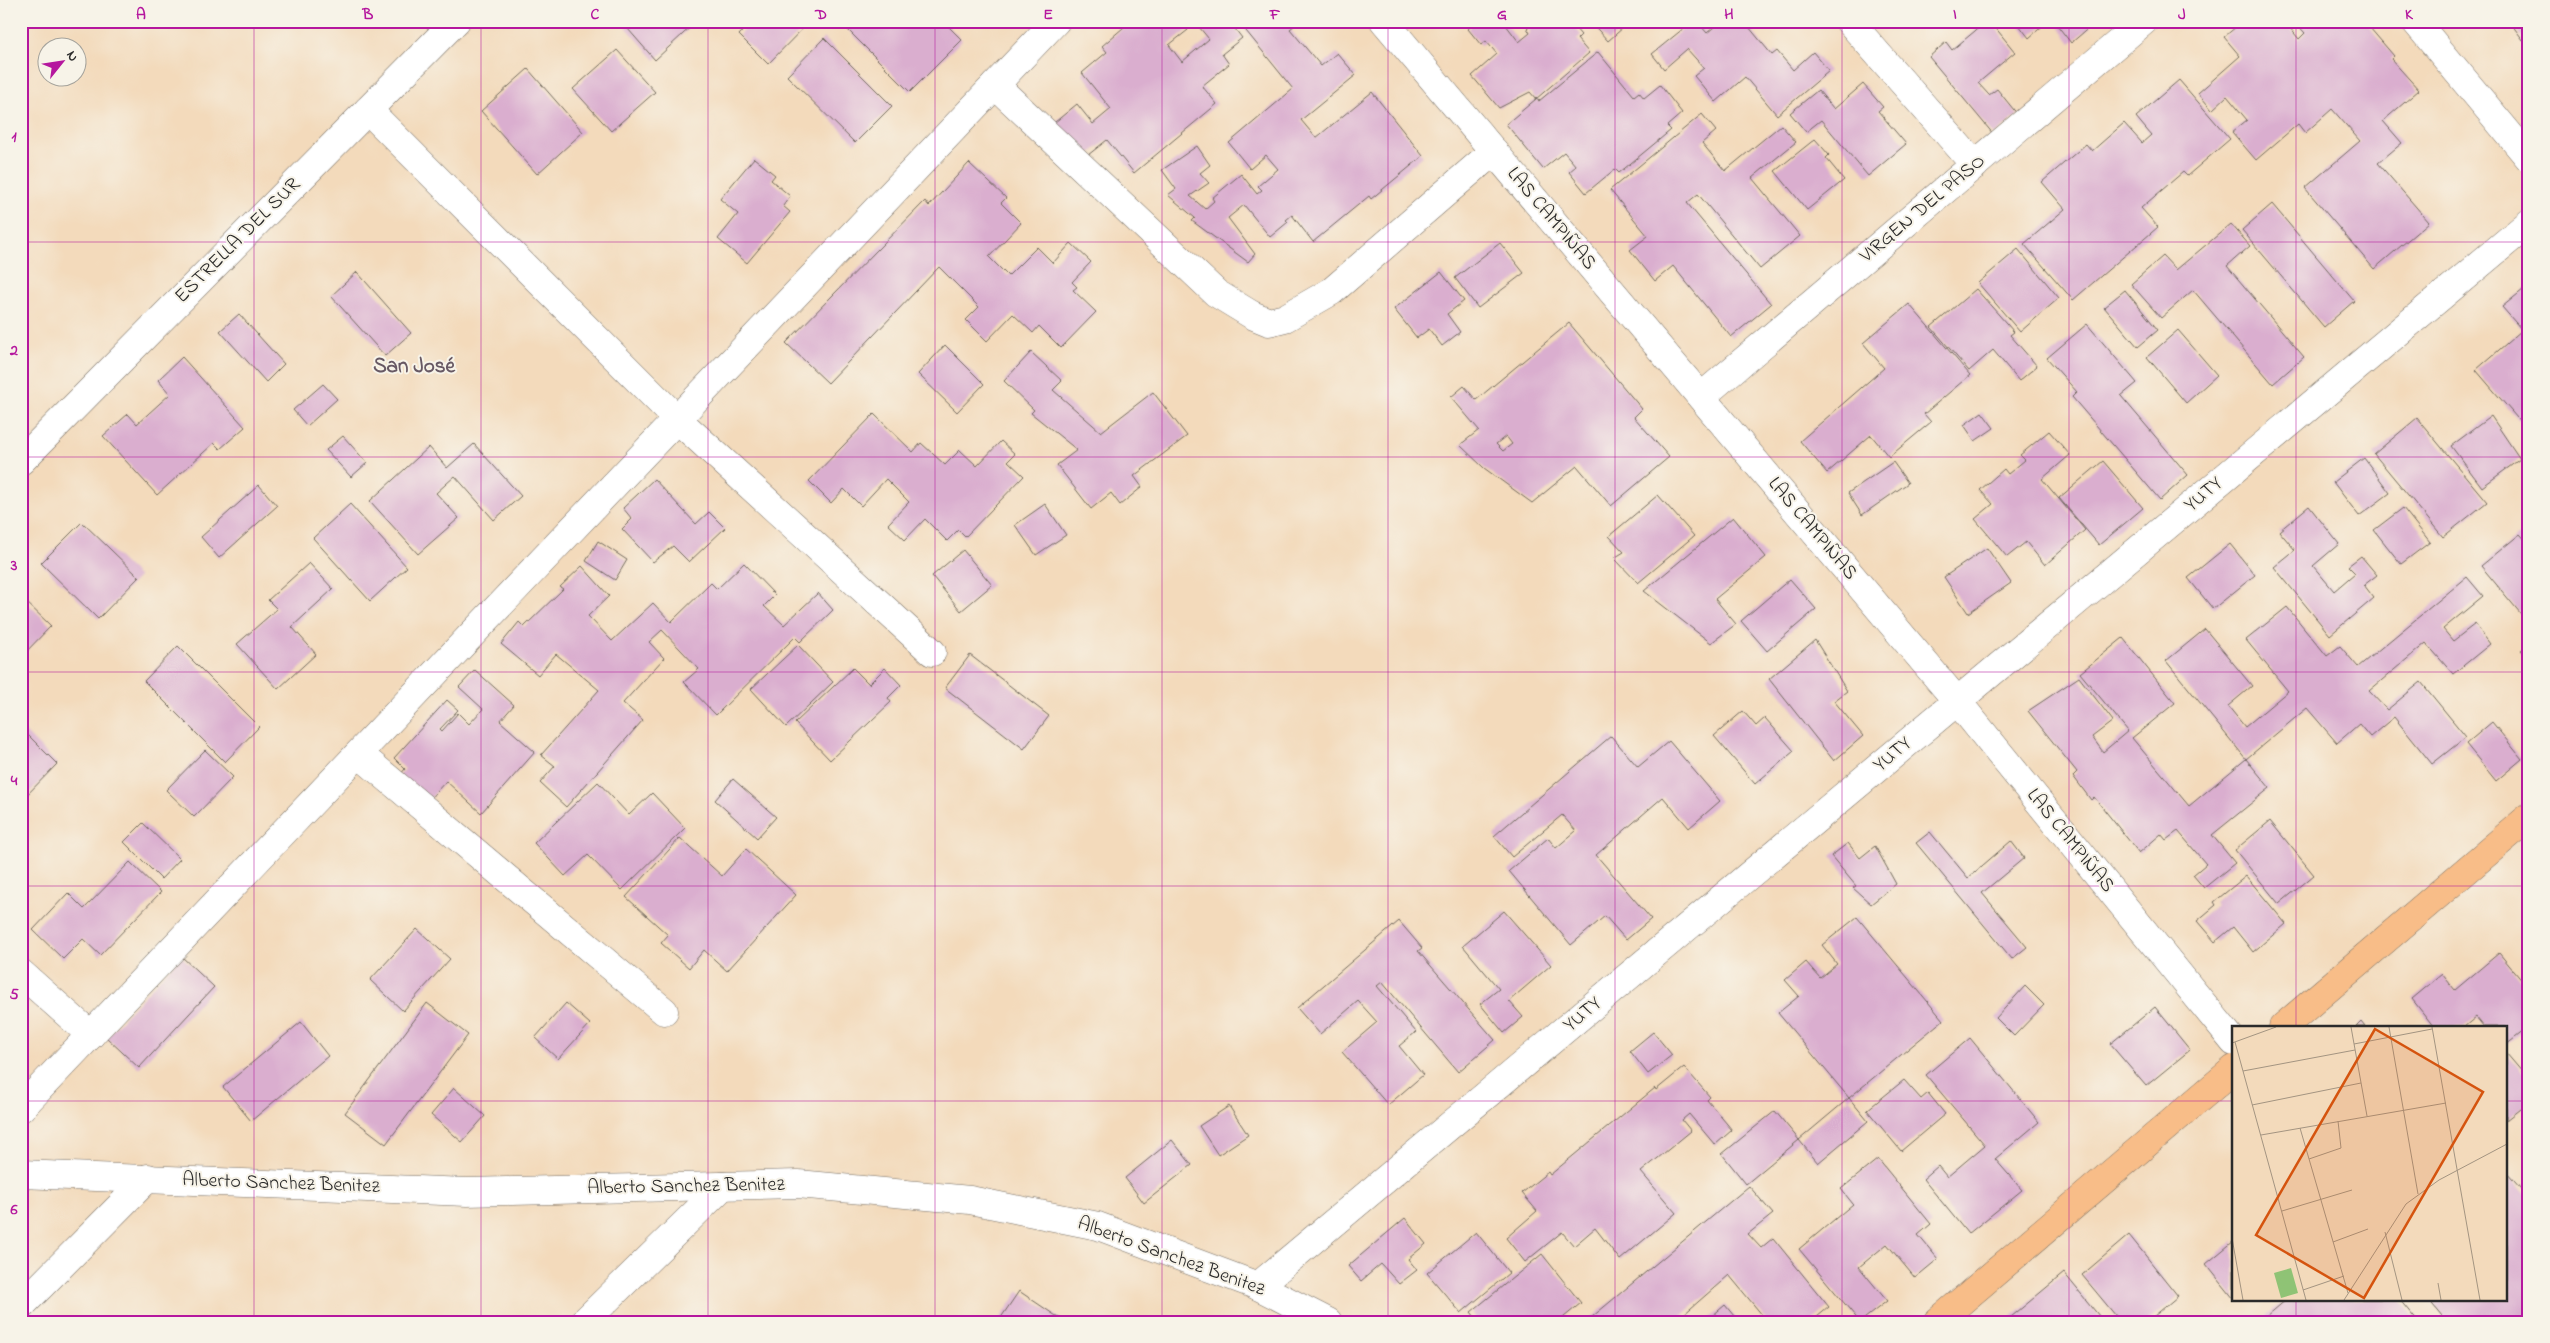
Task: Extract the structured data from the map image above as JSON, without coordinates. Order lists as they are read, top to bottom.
{
  "streets": {
    "street": [
      "VIRGEN DEL PASO",
      "LAS CAMPIÑAS",
      "ESTRELLA DEL SUR",
      "YUTY",
      "Alberto Sanchez Benitez"
    ]
  },
  "crossings": [
    ["VIRGEN DEL PASO", "LAS CAMPIÑAS"],
    ["LAS CAMPIÑAS", "YUTY"],
    ["YUTY", "Alberto Sanchez Benitez"]
  ],
  "districts": ["San José"],
  "north": "top right",
  "grid": {
    "columns": [
      "A",
      "B",
      "C",
      "D",
      "E",
      "F",
      "G",
      "H",
      "I",
      "J",
      "K"
    ],
    "rows": [
      "1",
      "2",
      "3",
      "4",
      "5",
      "6"
    ]
  }
}
